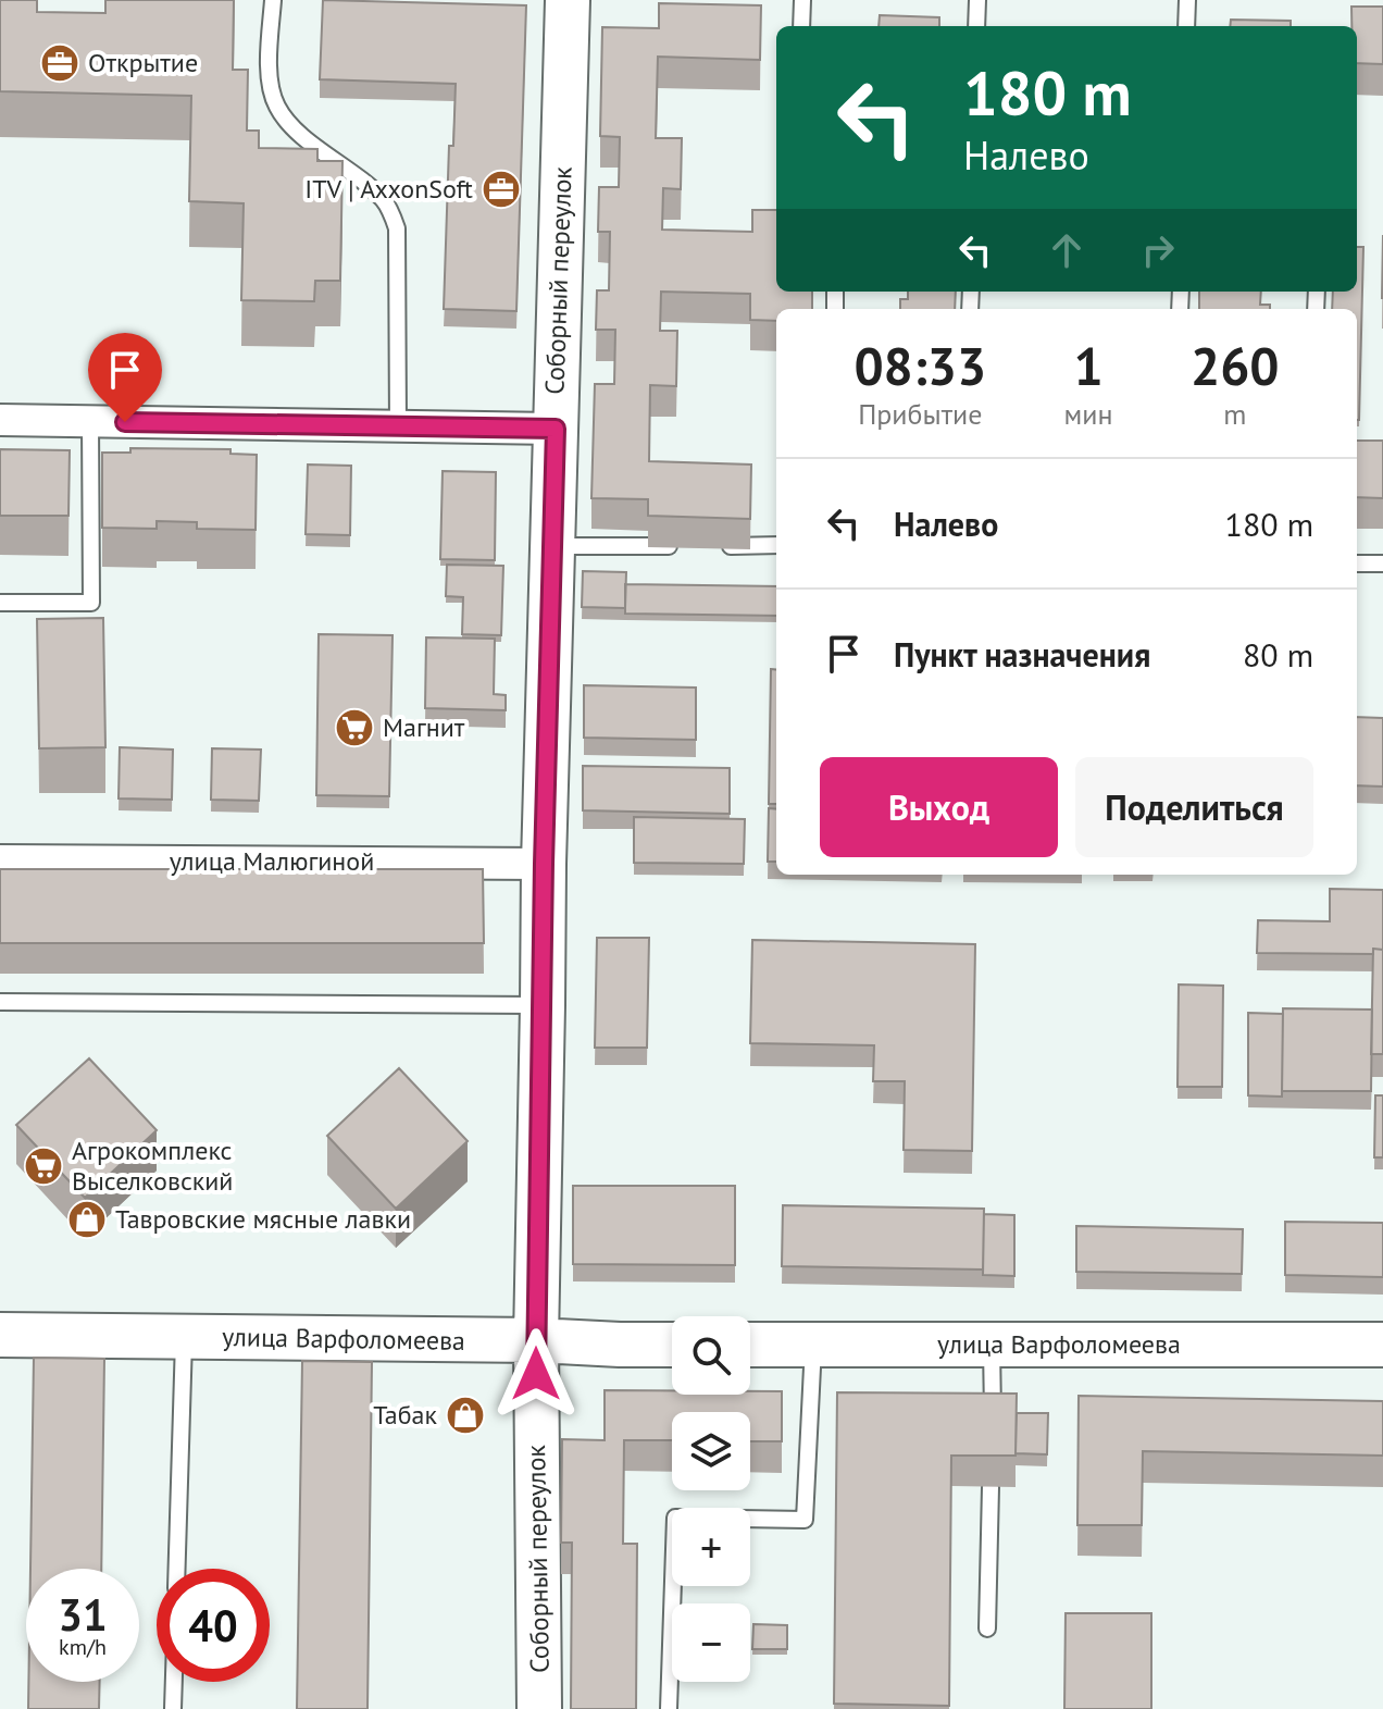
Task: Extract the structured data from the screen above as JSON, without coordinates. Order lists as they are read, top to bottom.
{
  "streets": {
    "street": ["Соборный переулок", "улица Малюгиной", "улица Варфоломеева"]
  },
  "crossings": [
    ["Соборный переулок", "улица Малюгиной"],
    ["Соборный переулок", "улица Варфоломеева"]
  ],
  "places": {
    "office": ["Открытие", "ITV | AxxonSoft"],
    "supermarket": ["Магнит", "Агрокомплекс Выселковский"],
    "shop": ["Тавровские мясные лавки", "Табак"]
  },
  "page": {
    "turn": ["180 m", "Налево"],
    "eta": [
      "08:33",
      "Прибытие",
      "1",
      "мин",
      "260",
      "m"
    ],
    "list": [
      {
        "name": "Налево",
        "value": "180 m"
      },
      {
        "name": "Пункт назначения",
        "value": "80 m"
      }
    ],
    "buttons": ["Выход", "Поделиться"],
    "map_buttons": ["+", "−"],
    "speed": "31 km/h",
    "limit": "40"
  }
}
